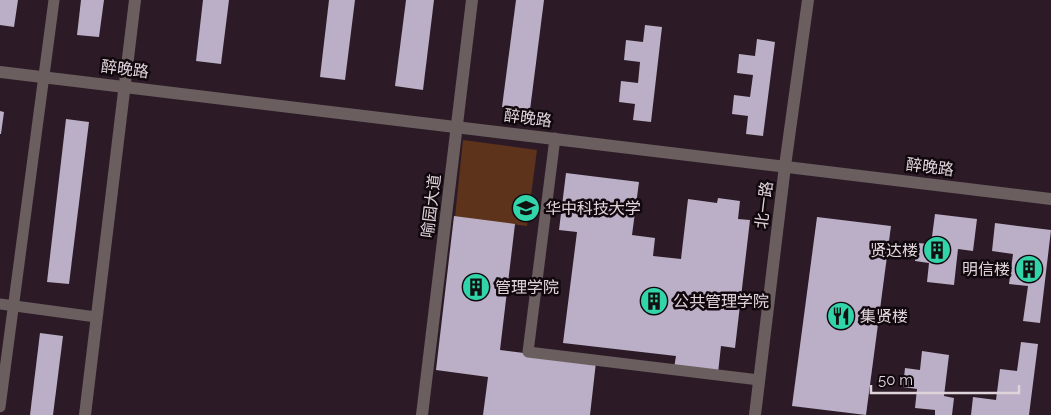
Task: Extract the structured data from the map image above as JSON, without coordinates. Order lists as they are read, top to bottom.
{
  "streets": {
    "street": ["醉晚路", "北一路", "喻园大道"]
  },
  "crossings": [
    ["醉晚路", "北一路"],
    ["醉晚路", "喻园大道"]
  ],
  "places": {
    "school or university": ["华中科技大学"],
    "building": [
      "贤达楼",
      "明信楼",
      "管理学院",
      "公共管理学院"
    ],
    "restaurant": ["集贤楼"]
  },
  "scale_bar": "50 m"
}
